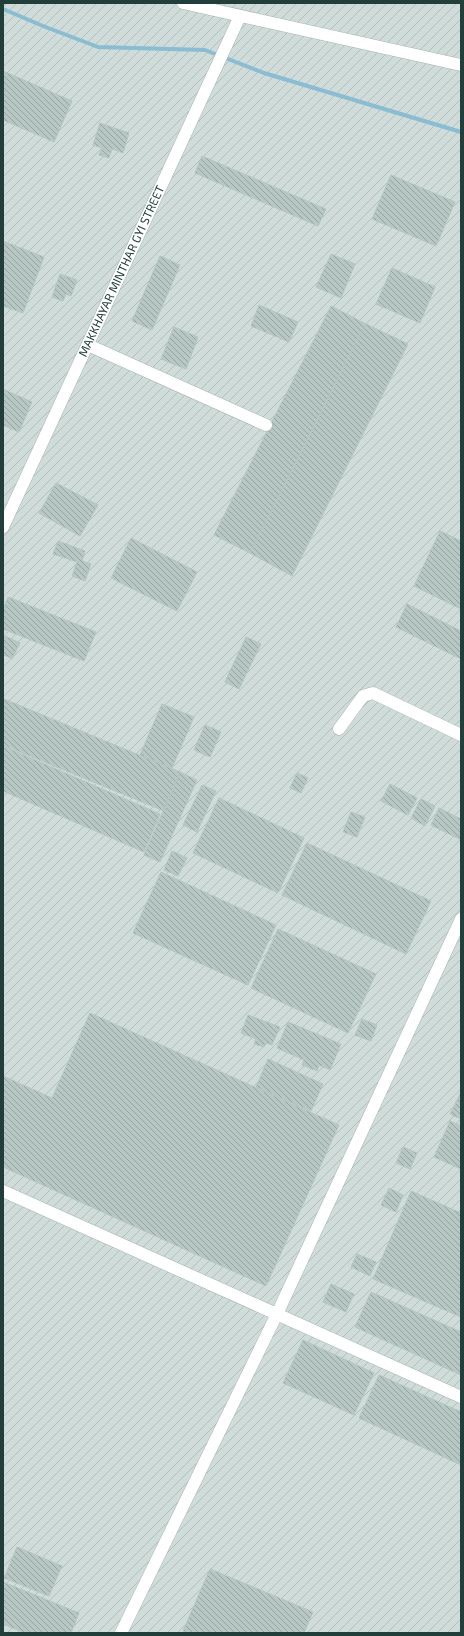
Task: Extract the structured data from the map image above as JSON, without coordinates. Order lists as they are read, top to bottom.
{
  "streets": {
    "street": ["MAKKHAYAR MINTHAR GYI STREET"]
  }
}
